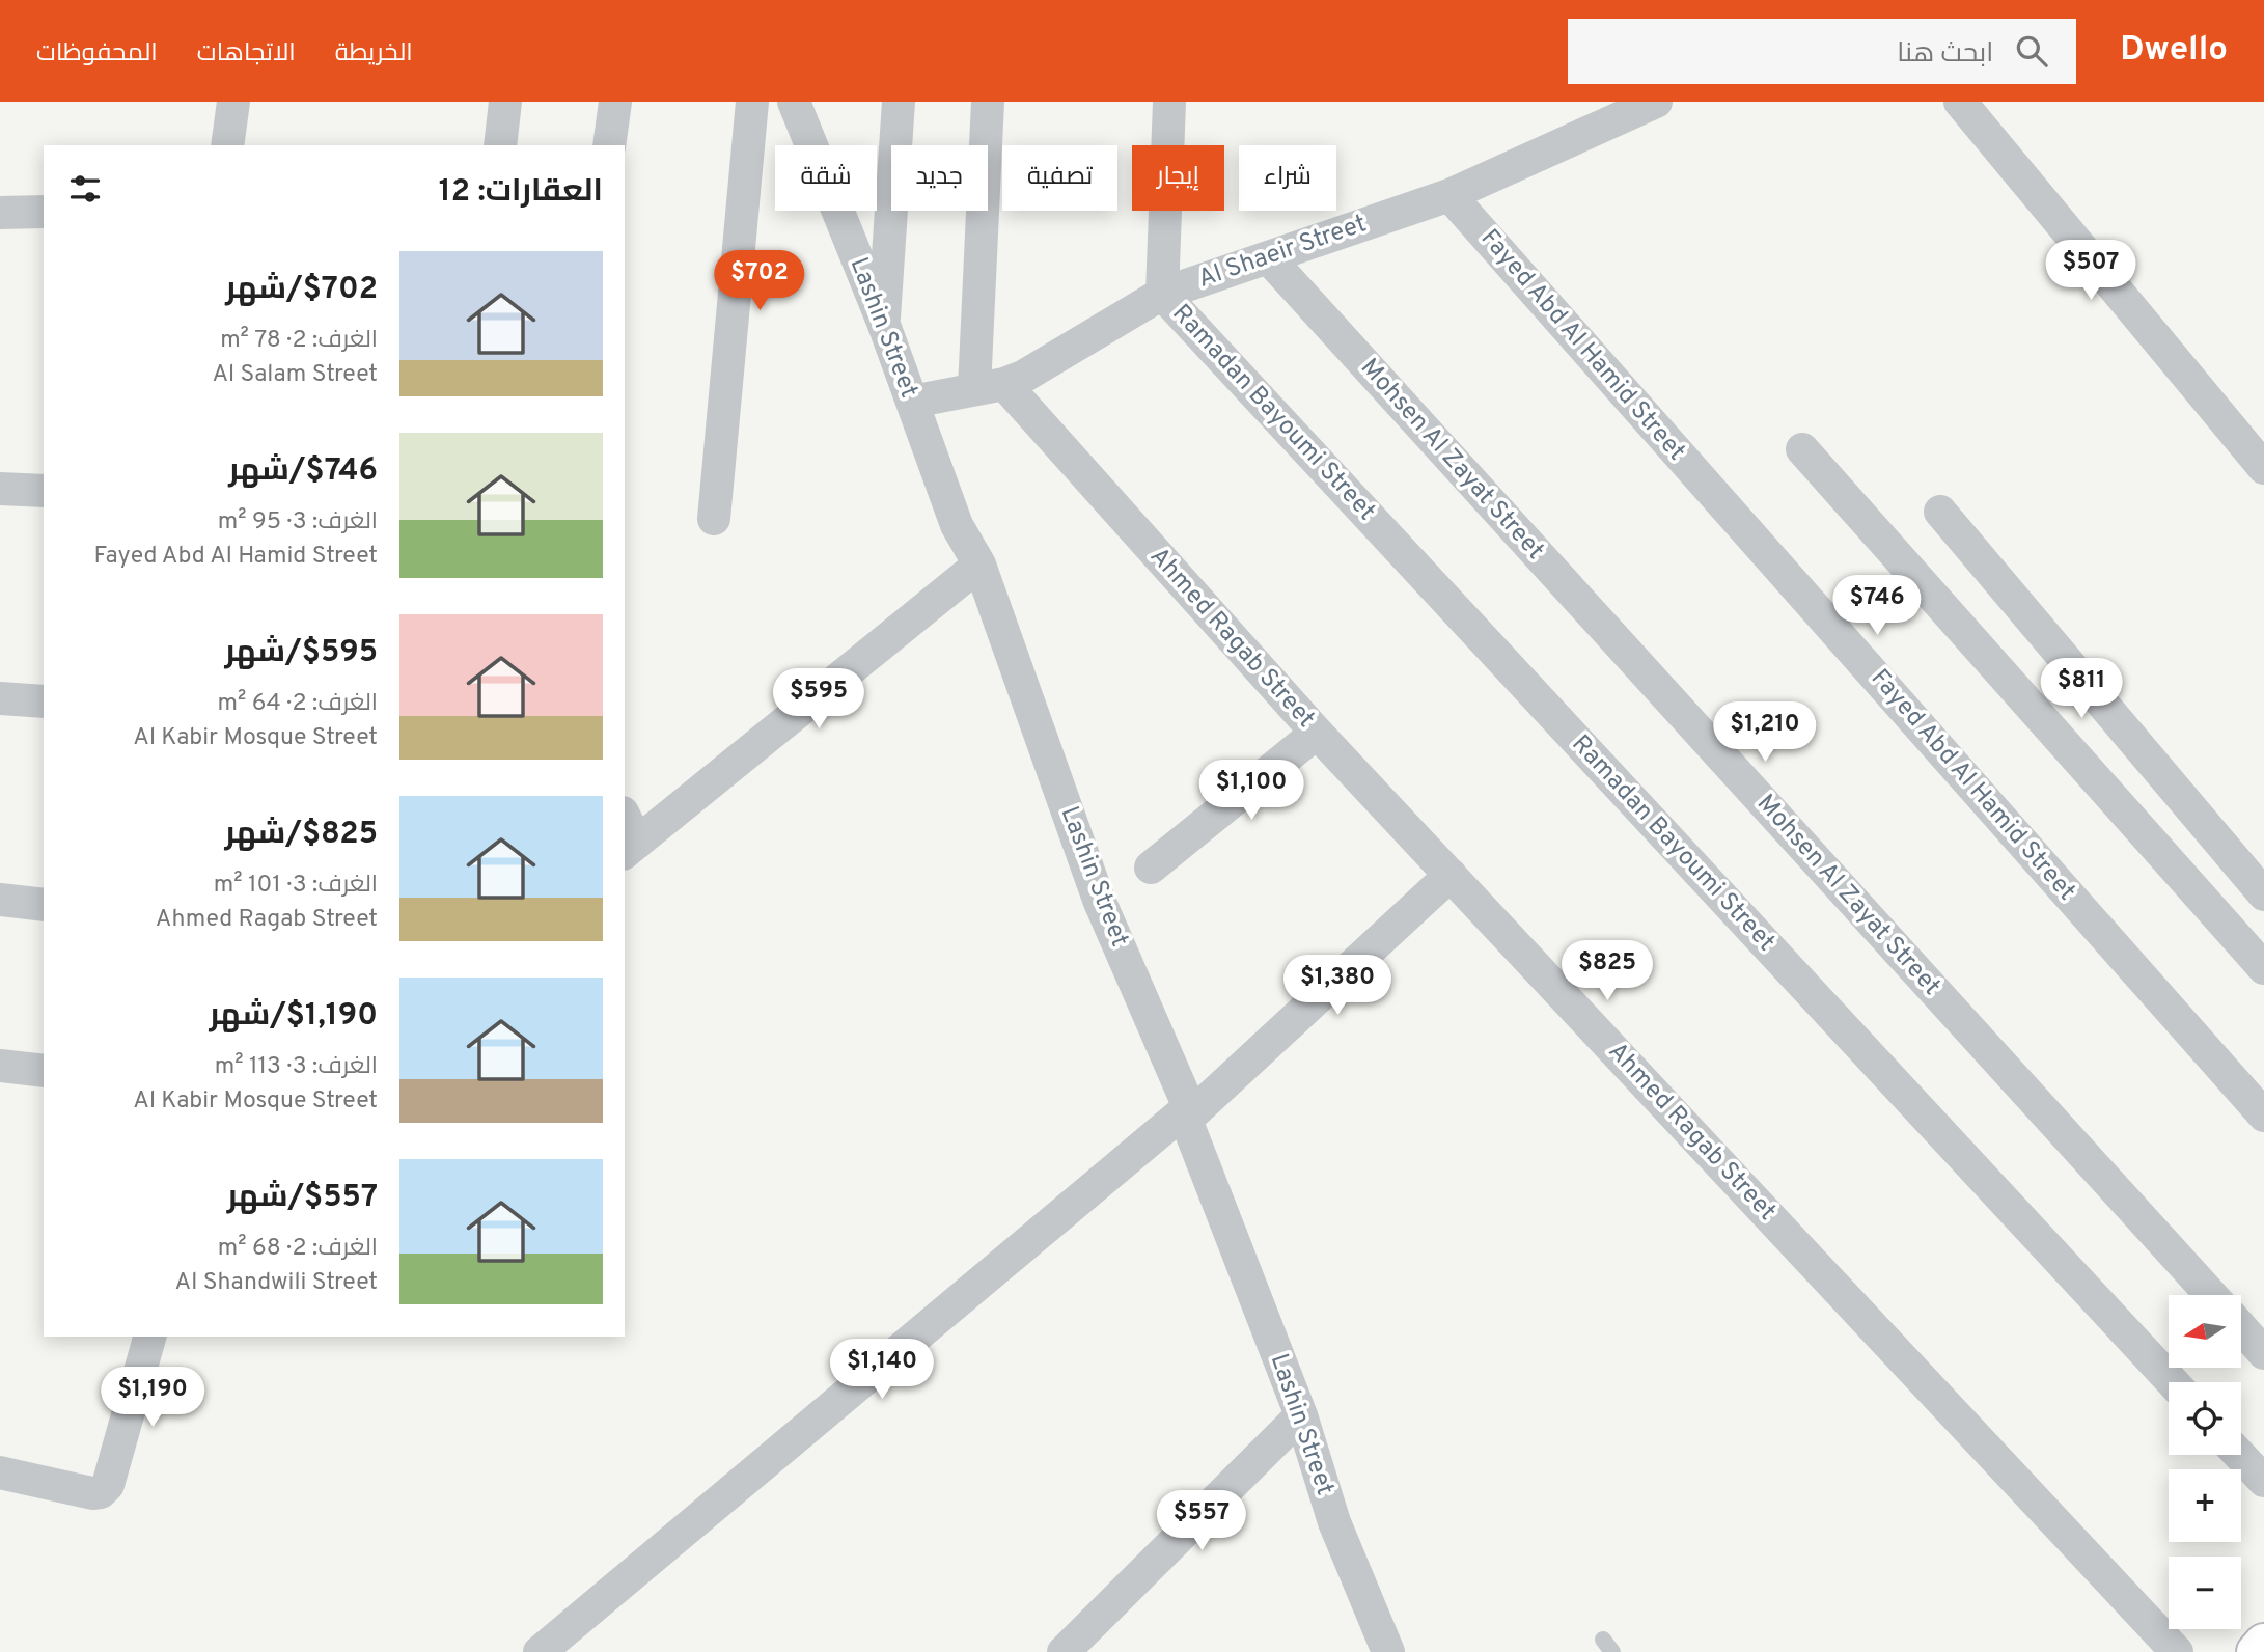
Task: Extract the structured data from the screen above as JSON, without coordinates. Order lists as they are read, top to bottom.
{
  "streets": {
    "street": [
      "Al Shaeir Street",
      "Lashin Street",
      "Fayed Abd Al Hamid Street",
      "Ramadan Bayoumi Street",
      "Mohsen Al Zayat Street",
      "Ahmed Ragab Street"
    ]
  },
  "crossings": [
    ["Al Shaeir Street", "Lashin Street"],
    ["Al Shaeir Street", "Fayed Abd Al Hamid Street"],
    ["Al Shaeir Street", "Ramadan Bayoumi Street"],
    ["Al Shaeir Street", "Mohsen Al Zayat Street"],
    ["Al Shaeir Street", "Ahmed Ragab Street"]
  ],
  "north": "left",
  "page": {
    "header": "Dwello",
    "search": "ابحث هنا",
    "nav": ["الخريطة", "الاتجاهات", "المحفوظات"],
    "chip": [
      "شراء",
      "إيجار",
      "تصفية",
      "جديد",
      "شقة"
    ],
    "heading": "العقارات: 12",
    "list": [
      {
        "name": "$702/شهر",
        "note": "الغرف: 2 · 78 m² · Al Salam Street"
      },
      {
        "name": "$746/شهر",
        "note": "الغرف: 3 · 95 m² · Fayed Abd Al Hamid Street"
      },
      {
        "name": "$595/شهر",
        "note": "الغرف: 2 · 64 m² · Al Kabir Mosque Street"
      },
      {
        "name": "$825/شهر",
        "note": "الغرف: 3 · 101 m² · Ahmed Ragab Street"
      },
      {
        "name": "$1,190/شهر",
        "note": "الغرف: 3 · 113 m² · Al Kabir Mosque Street"
      },
      {
        "name": "$557/شهر",
        "note": "الغرف: 2 · 68 m² · Al Shandwili Street"
      }
    ],
    "price": [
      "$507",
      "$702",
      "$746",
      "$811",
      "$595",
      "$1,210",
      "$1,100",
      "$825",
      "$1,380",
      "$1,140",
      "$1,190",
      "$557"
    ],
    "map_buttons": ["+", "−"]
  }
}
